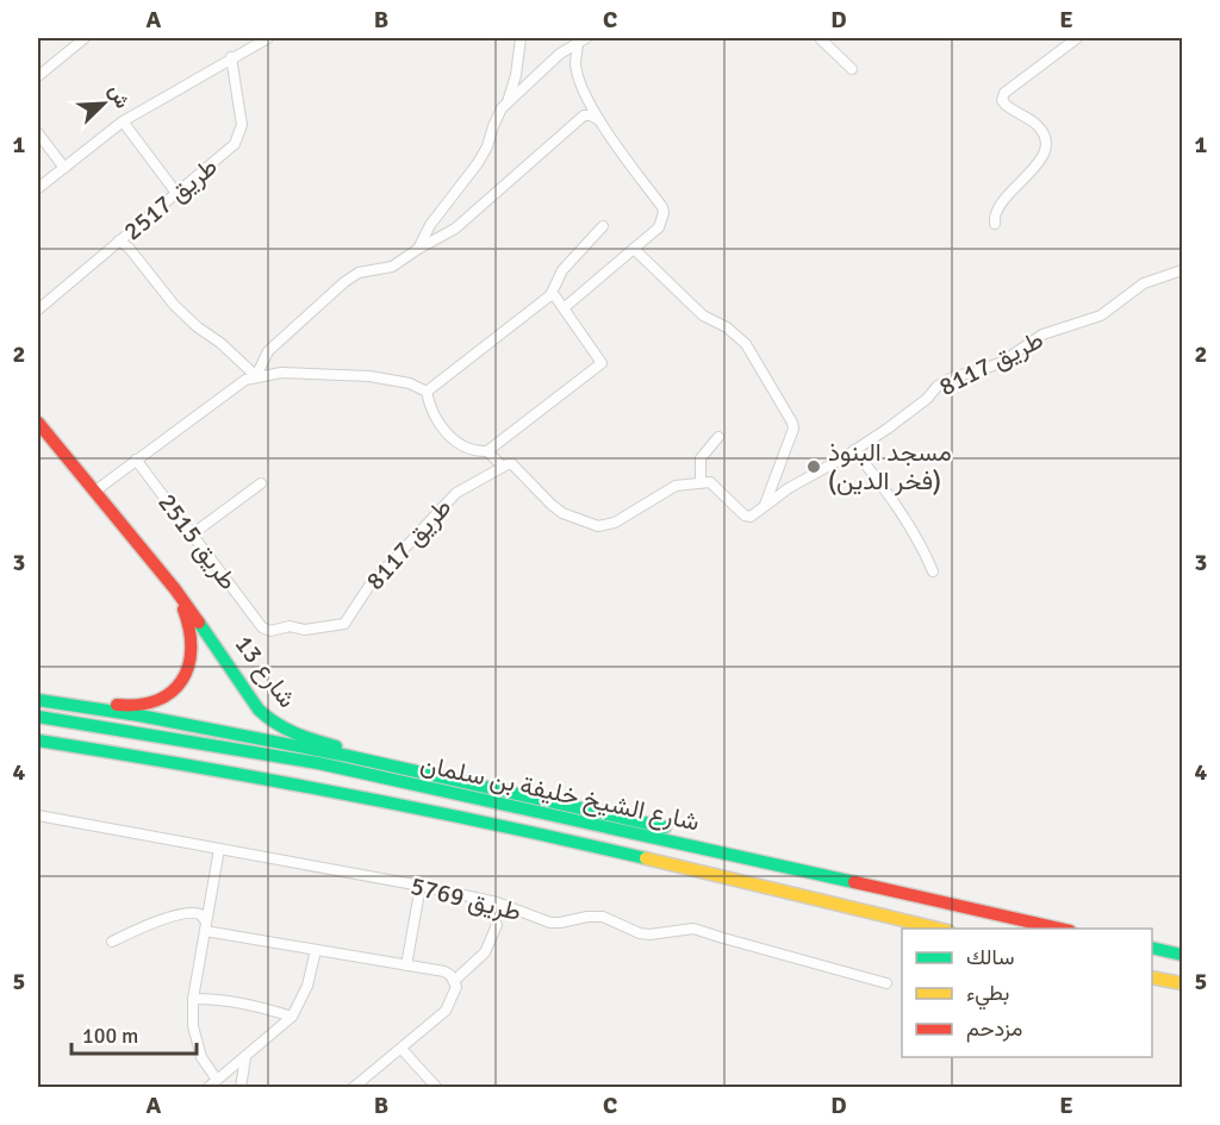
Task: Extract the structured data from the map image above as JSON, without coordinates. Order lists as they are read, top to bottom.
{
  "streets": {
    "main road": ["شارع 13", "شارع الشيخ خليفة بن سلمان"],
    "street": [
      "طريق 2517",
      "طريق 8117",
      "طريق 2515",
      "طريق 5769"
    ]
  },
  "crossings": [
    ["طريق 8117", "طريق 2515"]
  ],
  "places": ["مسجد البنوذ (فخر الدين)"],
  "legend": ["سالك", "بطيء", "مزدحم"],
  "scale_bar": "100 m",
  "north": "top right",
  "grid": {
    "columns": [
      "A",
      "B",
      "C",
      "D",
      "E"
    ],
    "rows": [
      "1",
      "2",
      "3",
      "4",
      "5"
    ]
  }
}
